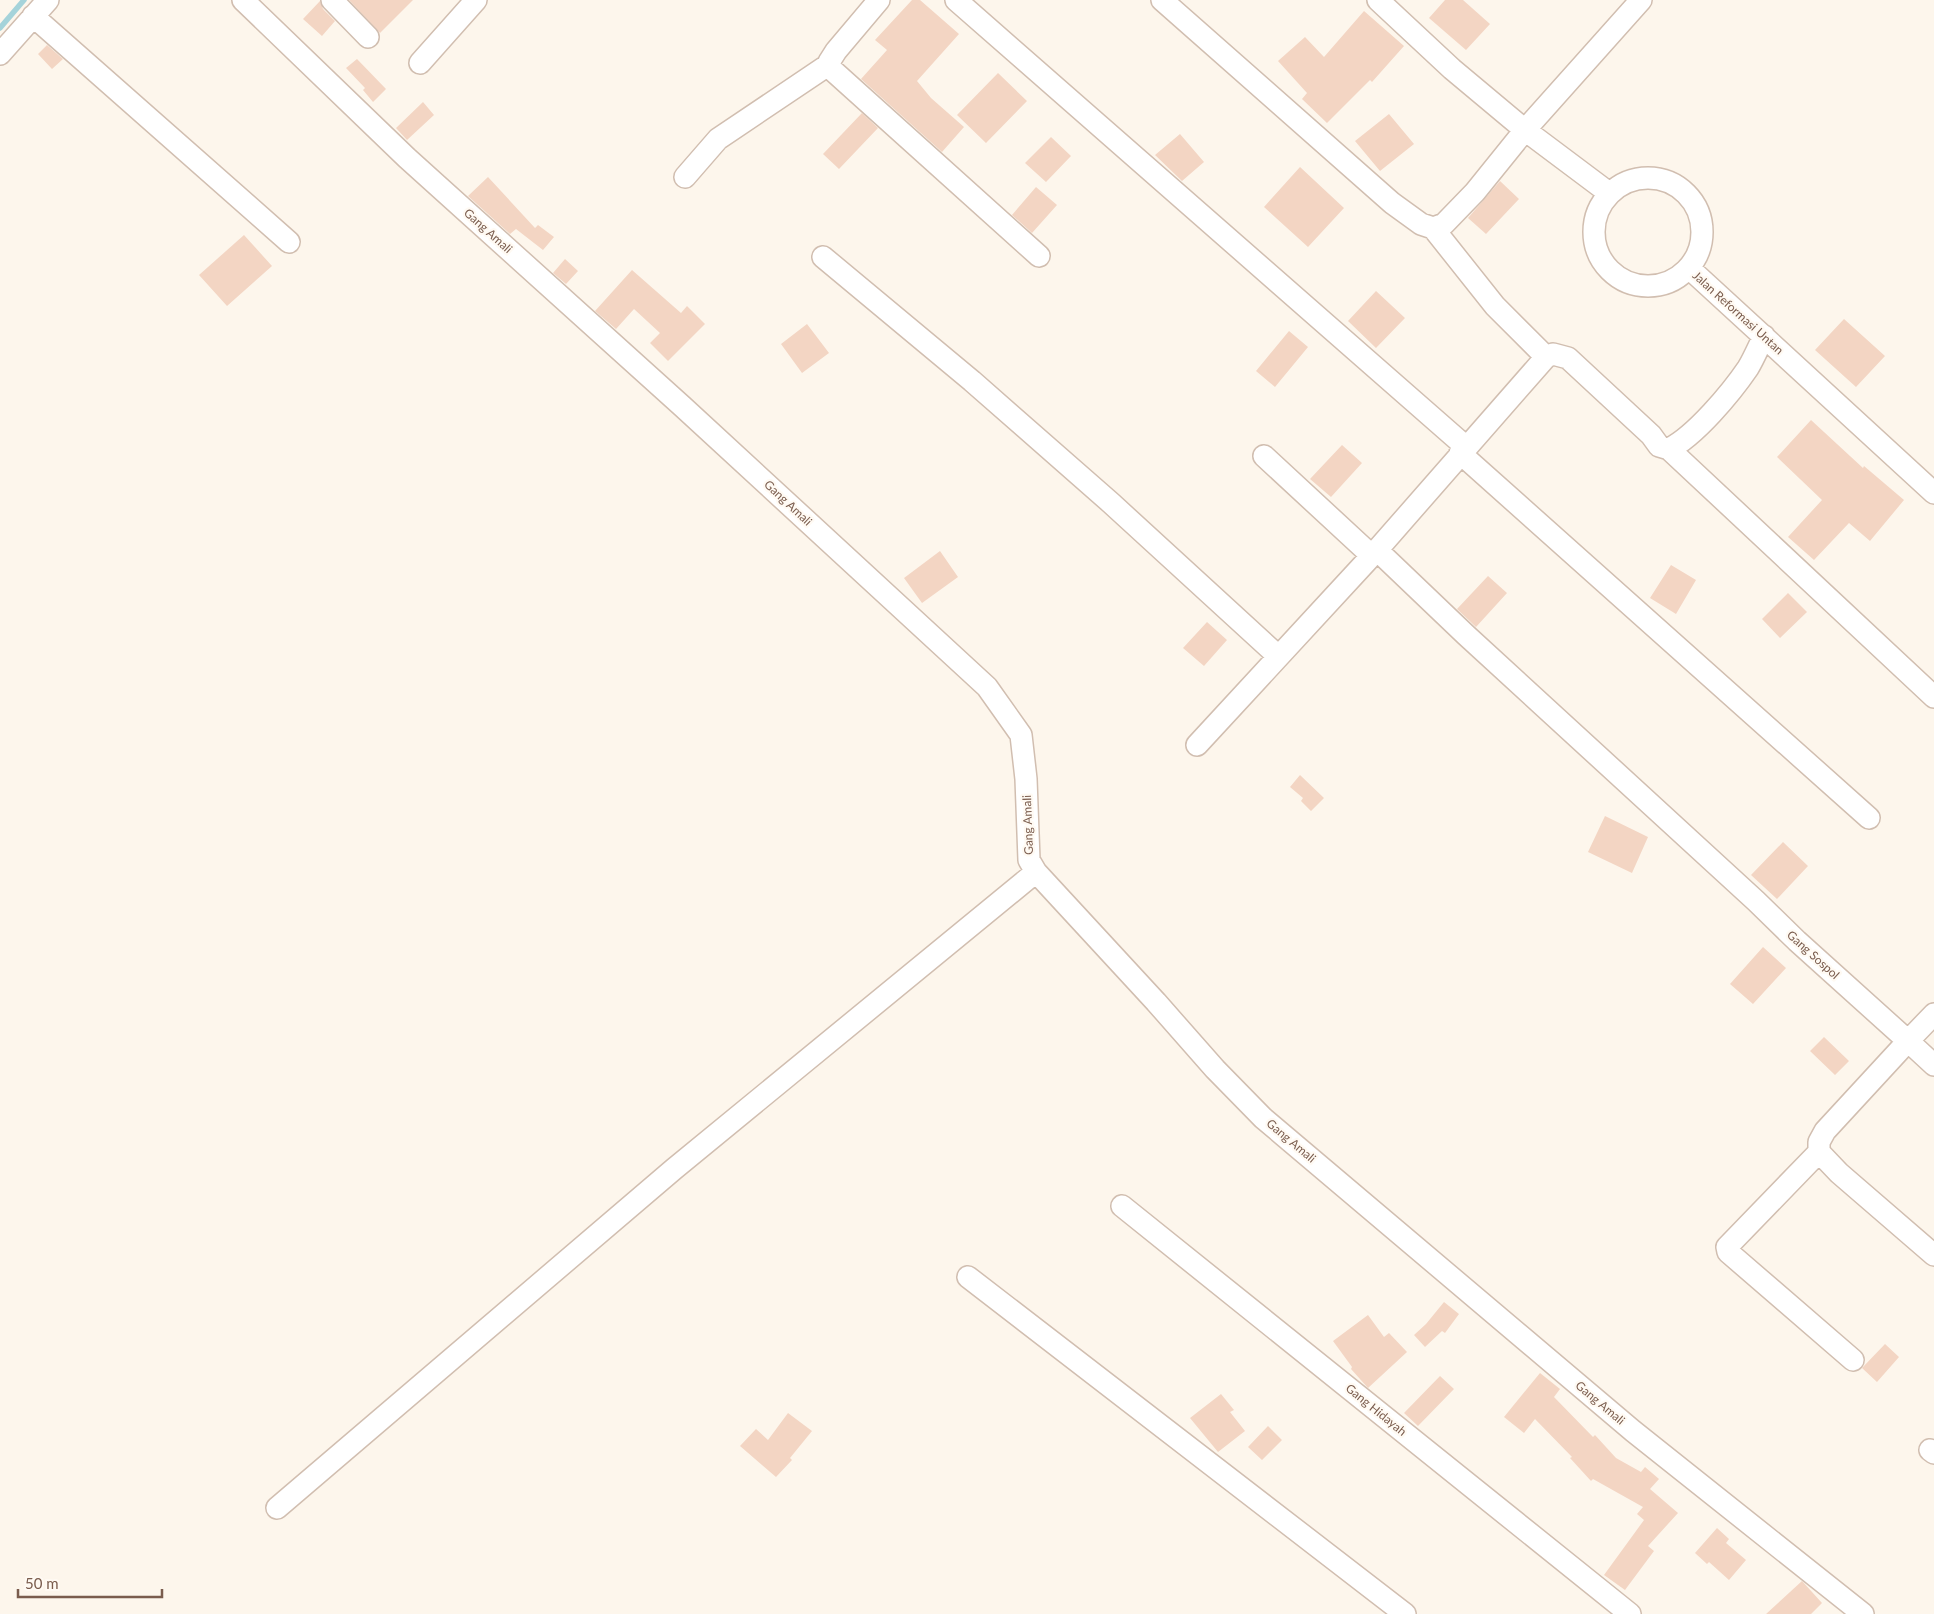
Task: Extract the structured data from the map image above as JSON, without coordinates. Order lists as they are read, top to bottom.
{
  "streets": {
    "street": [
      "Gang Amali",
      "Jalan Reformasi Untan",
      "Gang Sospol",
      "Gang Hidayah"
    ]
  },
  "scale_bar": "50 m"
}
